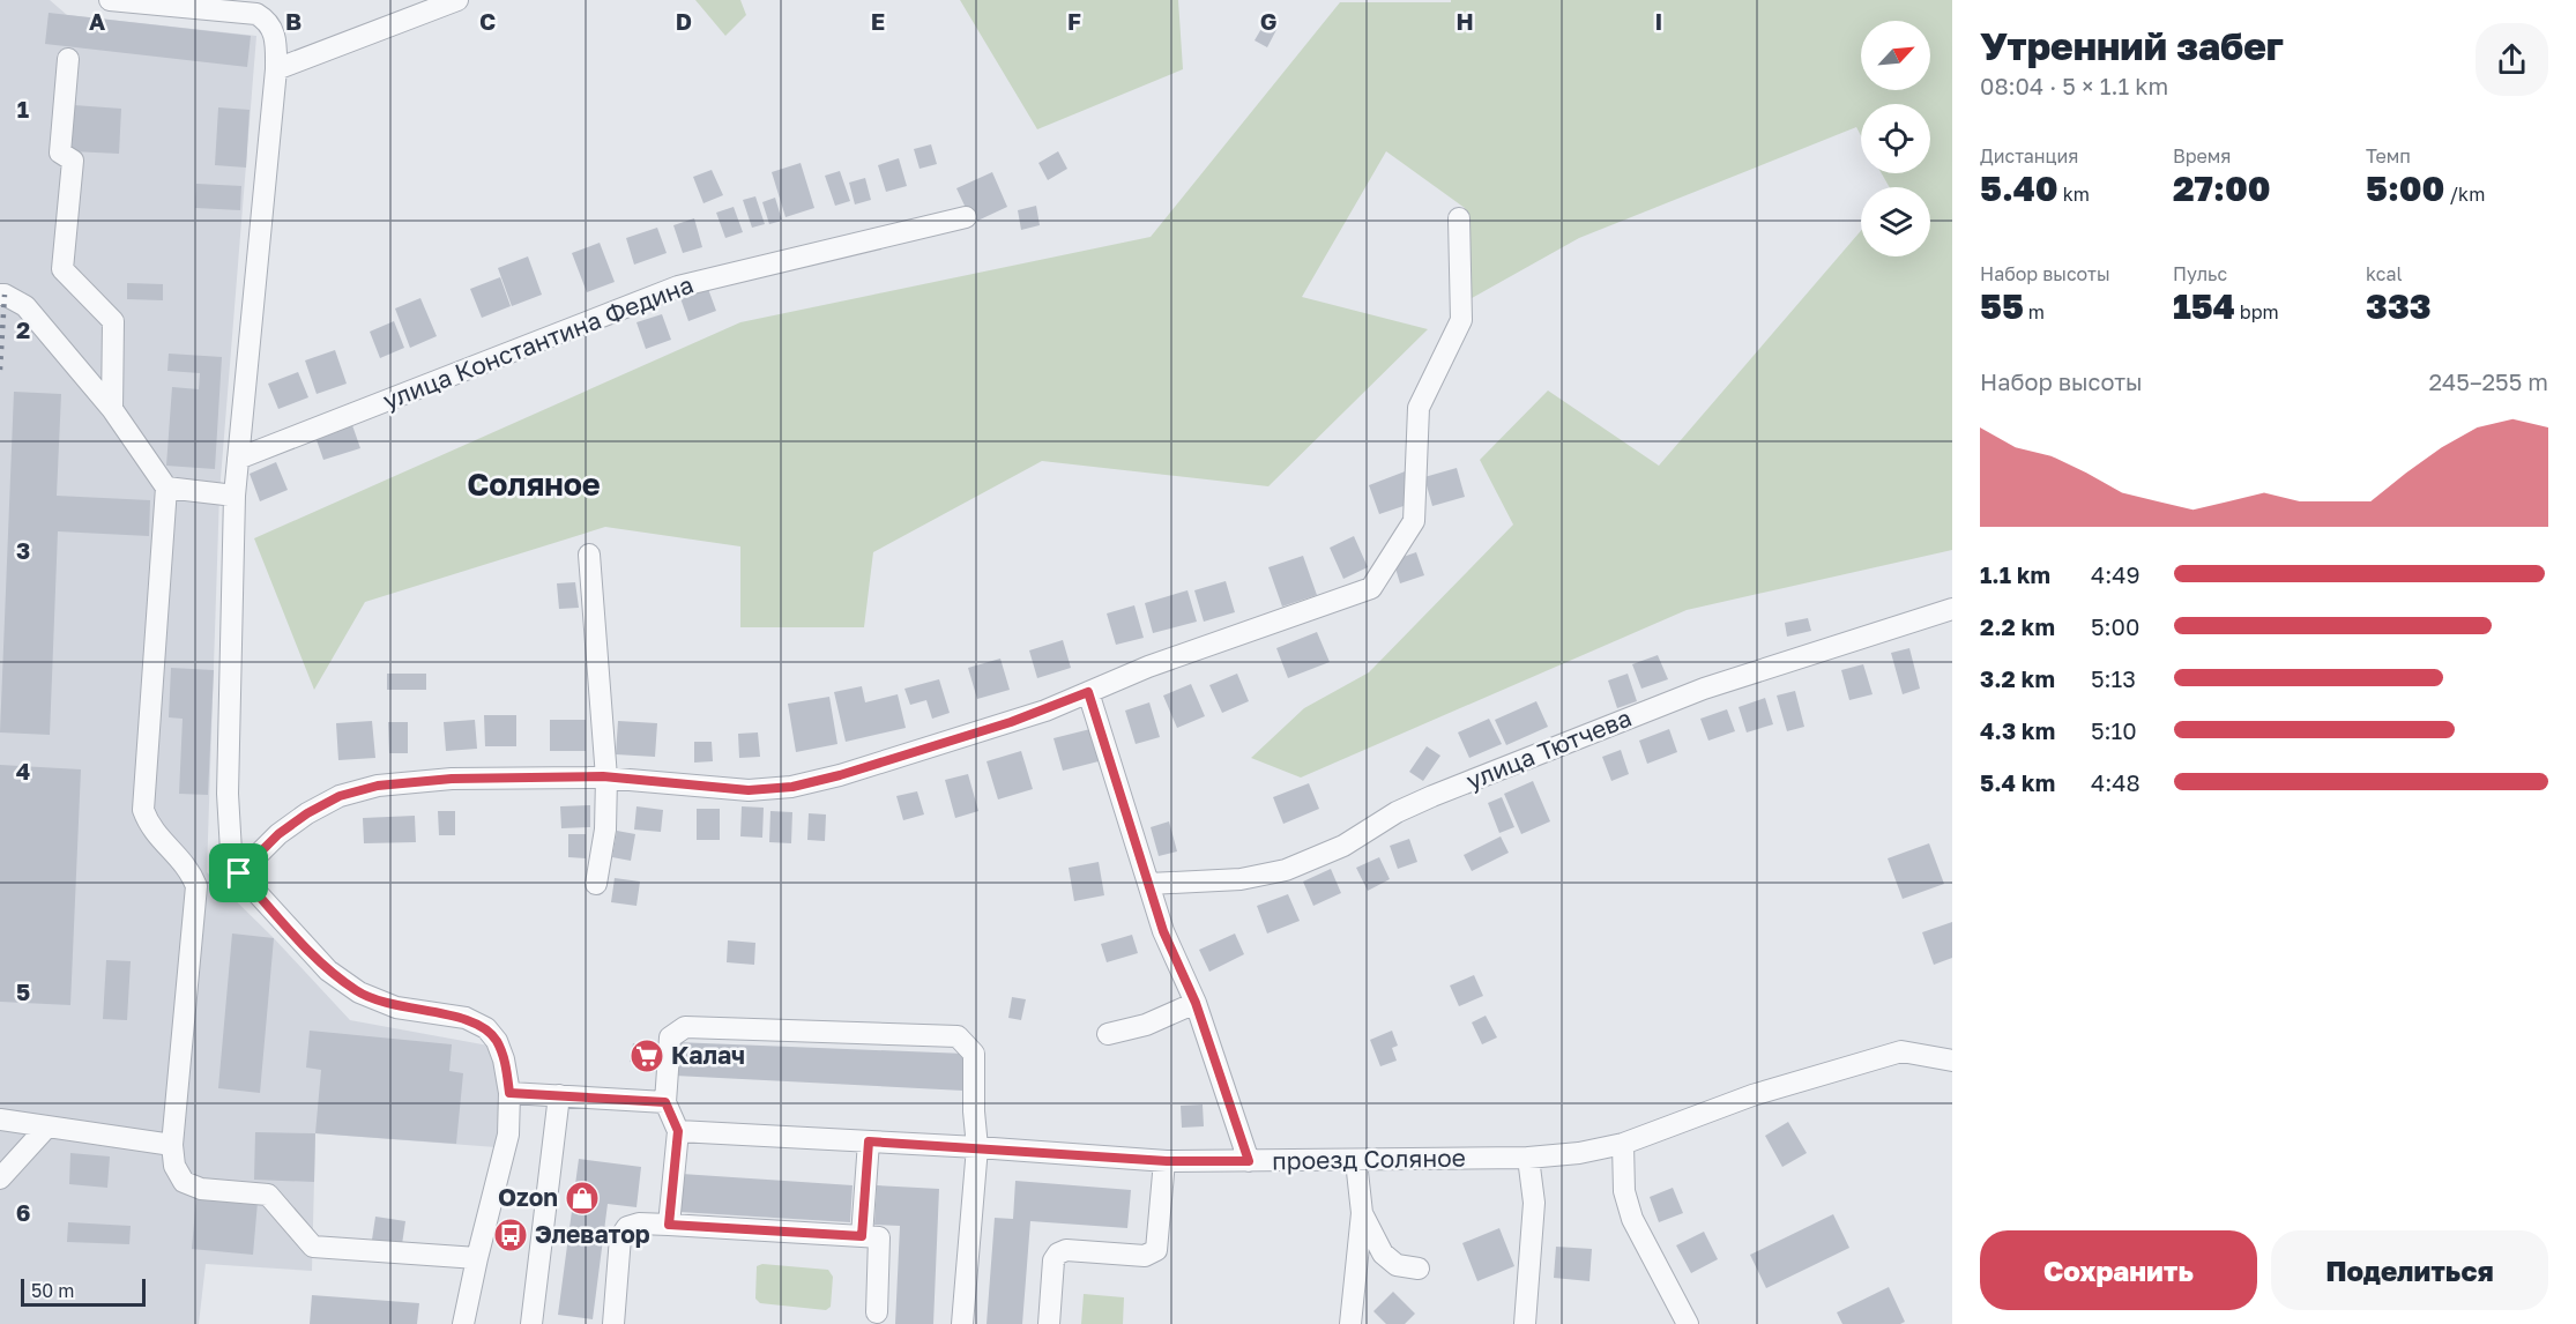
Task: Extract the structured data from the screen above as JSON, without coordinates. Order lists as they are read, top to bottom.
{
  "streets": {
    "street": ["улица Константина Федина", "улица Тютчева", "проезд Соляное"]
  },
  "districts": ["Соляное"],
  "places": {
    "supermarket": ["Калач"],
    "shop": ["Ozon"],
    "bus stop": ["Элеватор"]
  },
  "scale_bar": "50 m",
  "north": "top right",
  "page": {
    "heading": ["Утренний забег", "08:04 · 5 × 1.1 km"],
    "stats": [
      ["Дистанция", "5.40 km"],
      ["Время", "27:00"],
      ["Темп", "5:00 /km"],
      ["Набор высоты", "55 m"],
      ["Пульс", "154 bpm"],
      ["kcal", "333"]
    ],
    "chart": ["Набор высоты", "245–255 m"],
    "list": [
      {
        "name": "1.1 km",
        "note": "4:49"
      },
      {
        "name": "2.2 km",
        "note": "5:00"
      },
      {
        "name": "3.2 km",
        "note": "5:13"
      },
      {
        "name": "4.3 km",
        "note": "5:10"
      },
      {
        "name": "5.4 km",
        "note": "4:48"
      }
    ],
    "buttons": ["Сохранить", "Поделиться"],
    "scale": "50 m"
  },
  "grid": {
    "columns": [
      "A",
      "B",
      "C",
      "D",
      "E",
      "F",
      "G",
      "H",
      "I"
    ],
    "rows": [
      "1",
      "2",
      "3",
      "4",
      "5",
      "6"
    ]
  }
}
